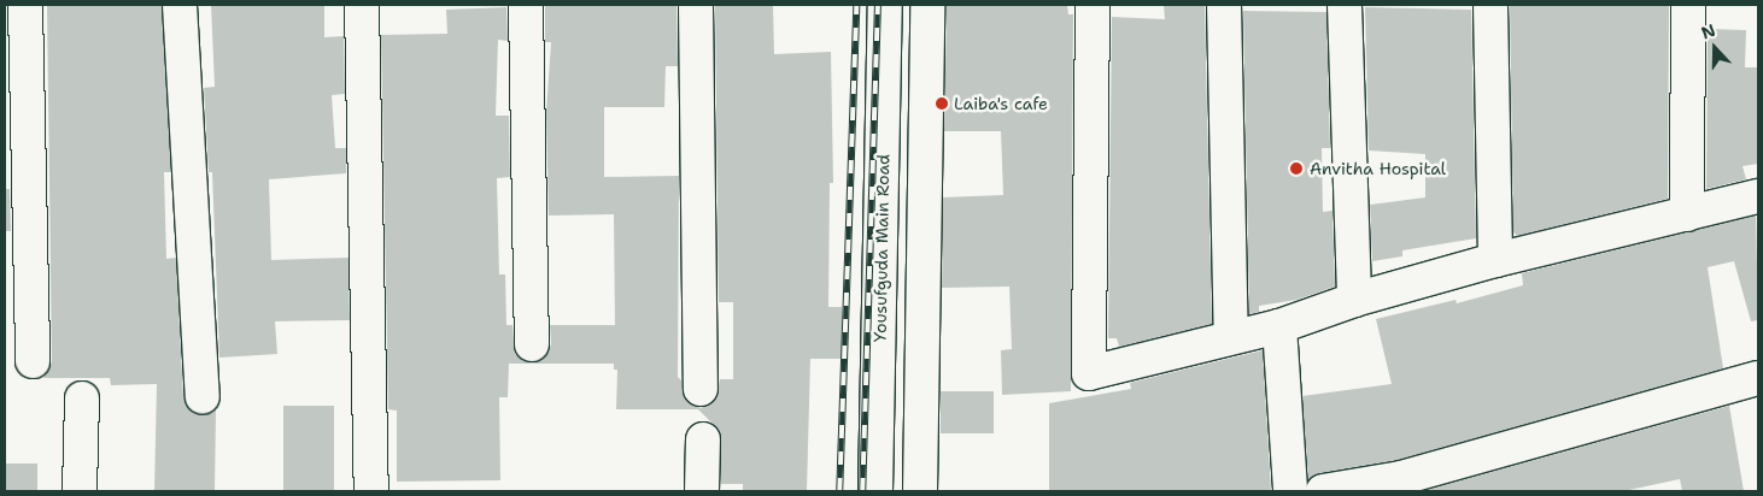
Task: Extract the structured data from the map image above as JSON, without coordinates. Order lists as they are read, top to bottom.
{
  "streets": {
    "street": ["Yousufguda Main Road"]
  },
  "places": ["Laiba's cafe", "Anvitha Hospital"],
  "north": "top"
}
